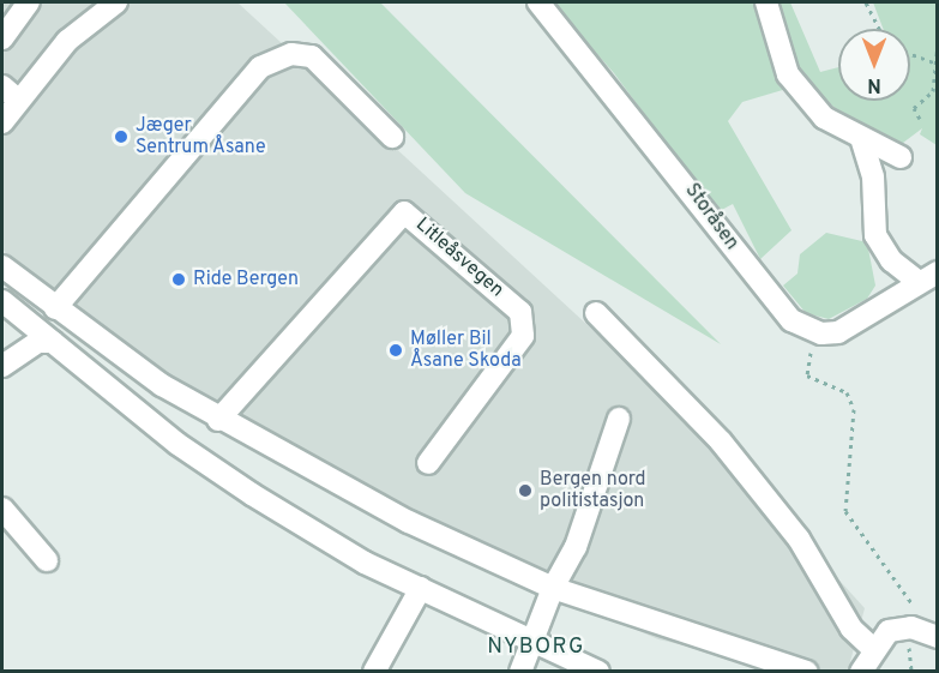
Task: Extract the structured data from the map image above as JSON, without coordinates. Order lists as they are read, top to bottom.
{
  "streets": {
    "street": ["Storåsen", "Litleåsvegen"]
  },
  "districts": ["NYBORG"],
  "places": [
    "Jæger Sentrum Åsane",
    "Ride Bergen",
    "Møller Bil Åsane Skoda",
    "Bergen nord politistasjon"
  ],
  "north": "bottom"
}
